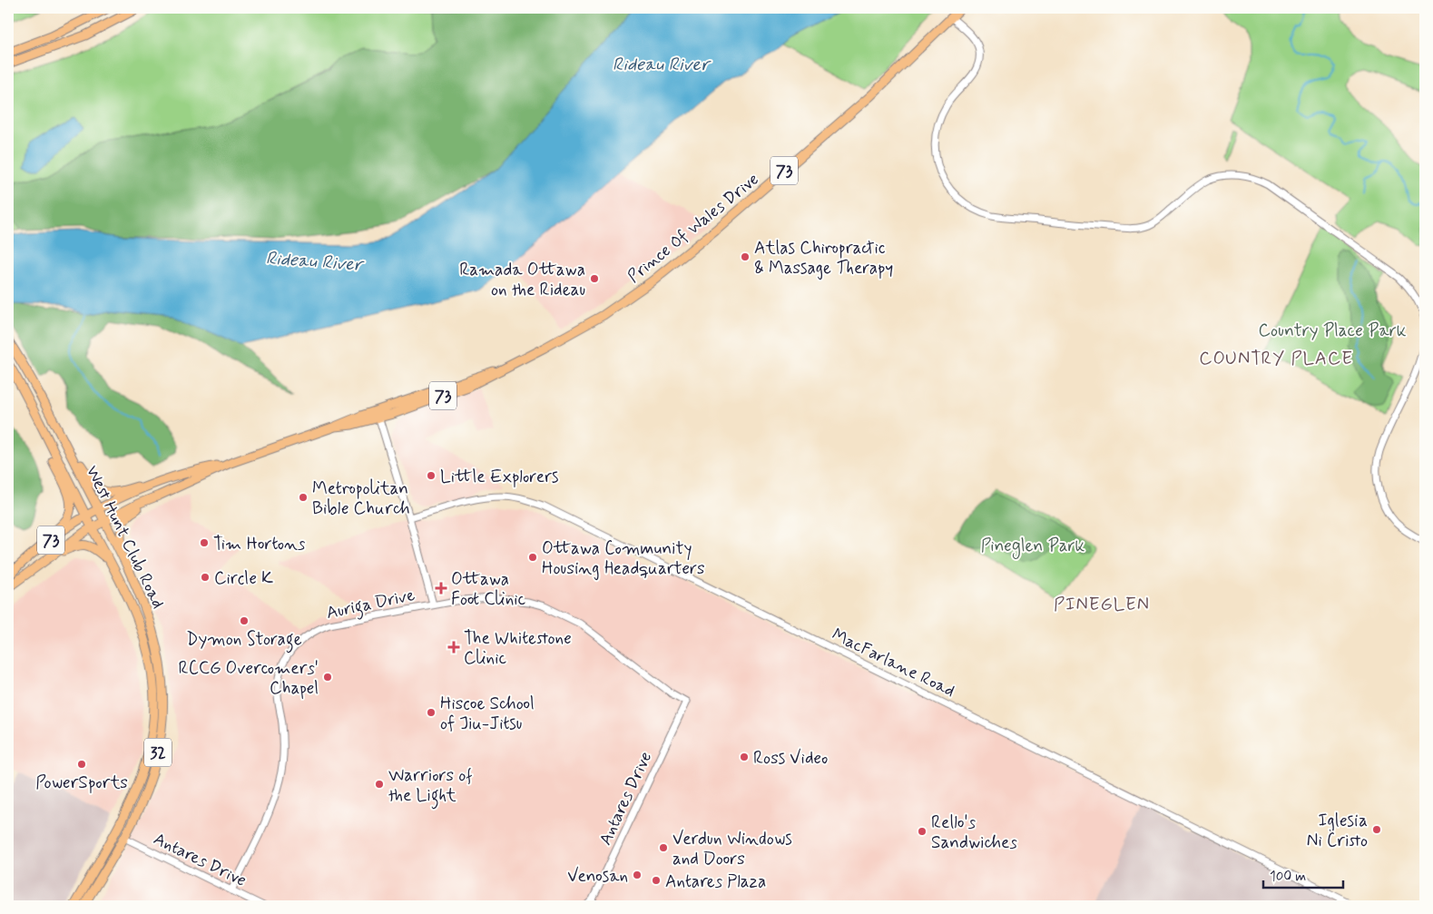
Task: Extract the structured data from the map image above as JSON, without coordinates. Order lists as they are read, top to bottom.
{
  "streets": {
    "main road": [
      "73",
      "Prince Of Wales Drive",
      "West Hunt Club Road",
      "32"
    ],
    "street": ["Auriga Drive", "MacFarlane Road", "Antares Drive"]
  },
  "crossings": [
    ["Prince Of Wales Drive", "West Hunt Club Road"],
    ["West Hunt Club Road", "Antares Drive"],
    ["Auriga Drive", "Antares Drive"]
  ],
  "districts": ["COUNTRY PLACE", "PINEGLEN"],
  "water": ["Rideau River"],
  "parks": ["Country Place Park", "Pineglen Park"],
  "places": {
    "other": [
      "Atlas Chiropractic & Massage Therapy",
      "Ramada Ottawa on the Rideau",
      "Little Explorers",
      "Metropolitan Bible Church",
      "Tim Hortons",
      "Ottawa Community Housing Headquarters",
      "Circle K",
      "Dymon Storage",
      "RCCG Overcomers' Chapel",
      "Hiscoe School of Jiu-Jitsu",
      "Ross Video",
      "PowerSports",
      "Warriors of the Light",
      "Iglesia Ni Cristo",
      "Rello's Sandwiches",
      "Verdun Windows and Doors",
      "Venosan",
      "Antares Plaza"
    ],
    "health": ["Ottawa Foot Clinic", "The Whitestone Clinic"]
  },
  "scale_bar": "100 m"
}
